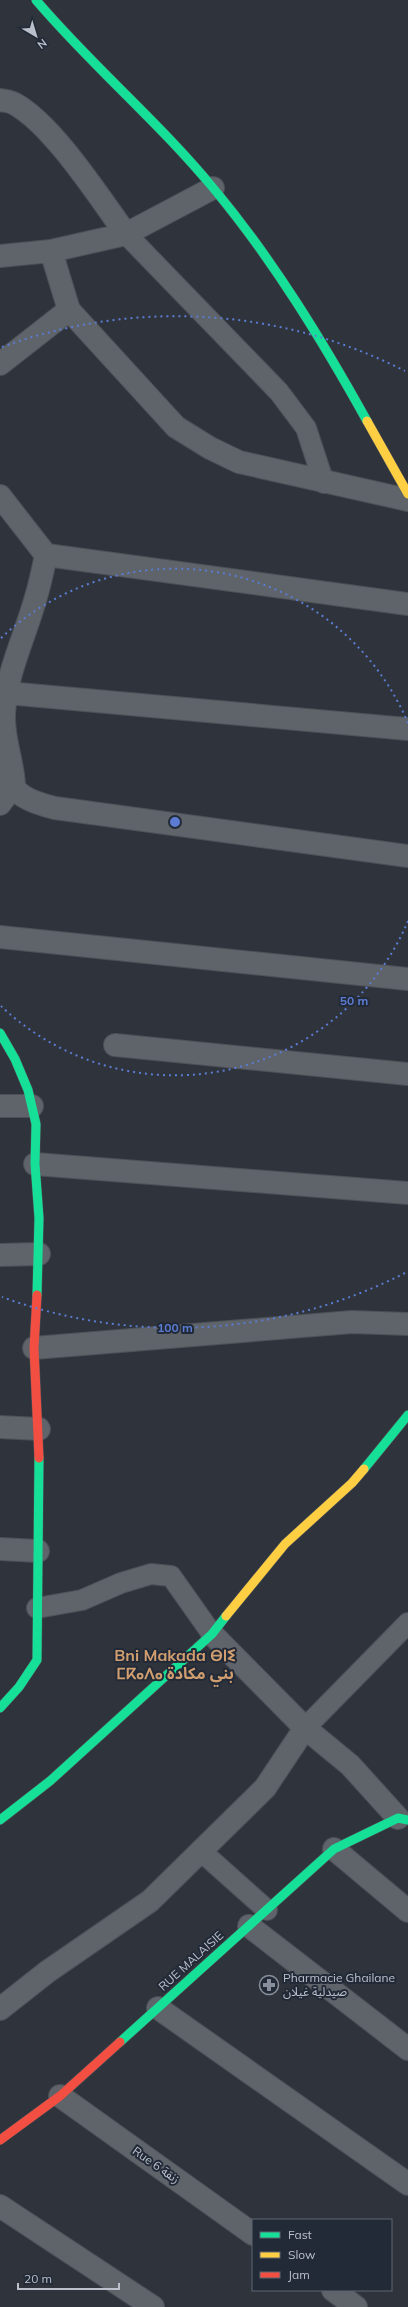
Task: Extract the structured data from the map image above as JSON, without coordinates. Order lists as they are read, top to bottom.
{
  "streets": {
    "street": ["RUE MALAISIE", "Rue 6 زنقة"]
  },
  "crossings": [
    ["RUE MALAISIE", "Rue 6 زنقة"]
  ],
  "districts": ["Bni Makada ⴱⵏⵉ ⵎⴽⴰⴷⴰ بني مكادة"],
  "places": {
    "pharmacy": ["Pharmacie Ghailane صيدلية غيلان"]
  },
  "legend": ["Fast", "Slow", "Jam"],
  "scale_bar": "20 m",
  "north": "bottom right",
  "rings": ["50 m", "100 m"]
}
